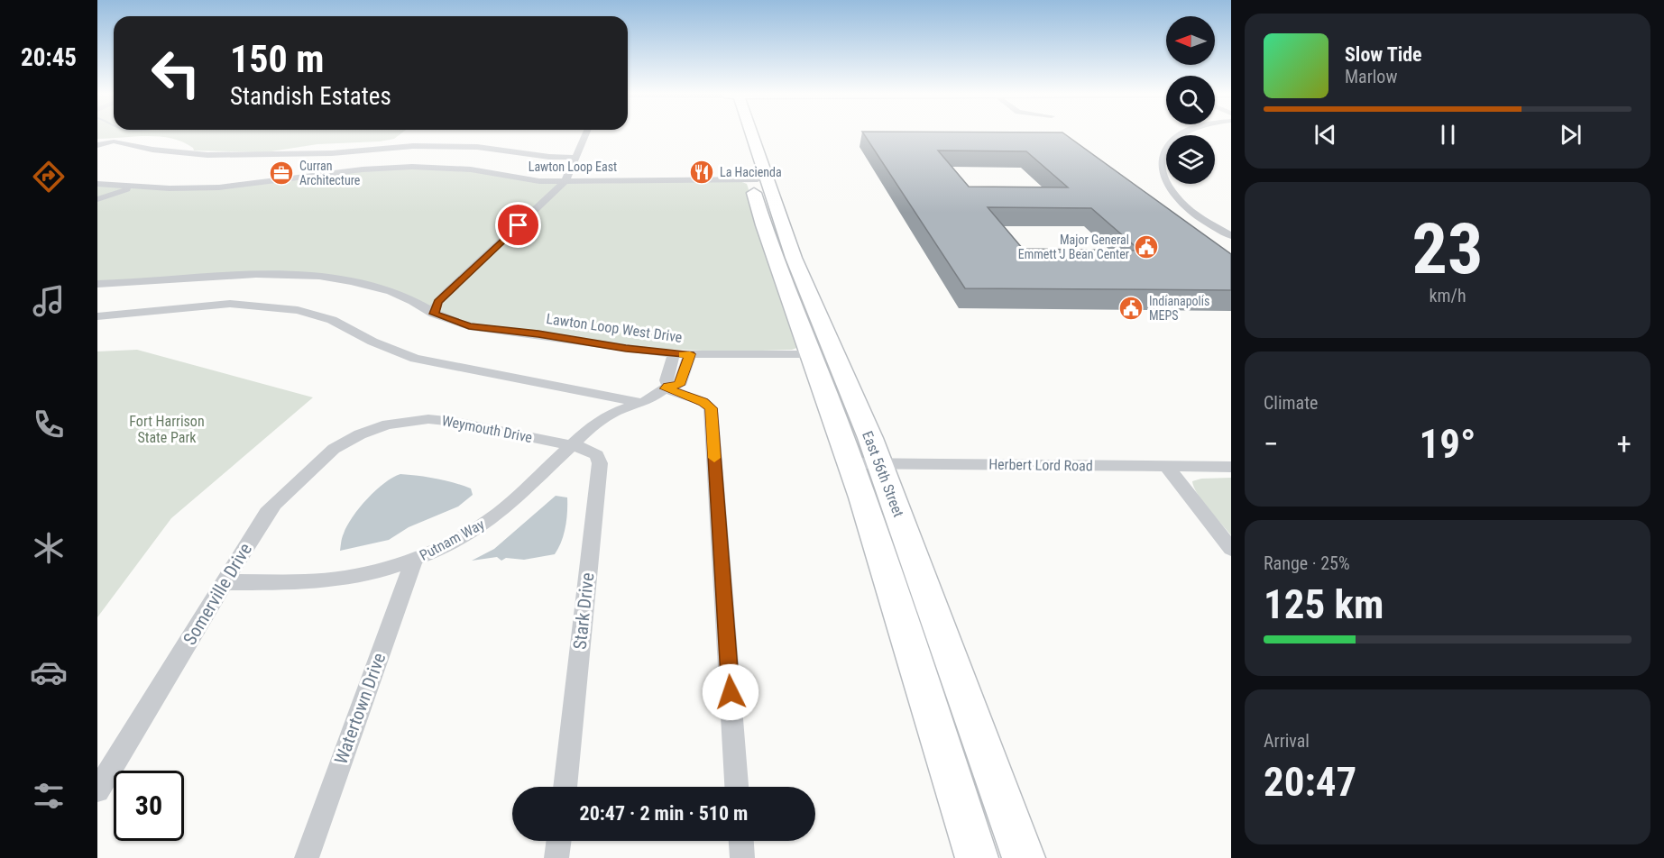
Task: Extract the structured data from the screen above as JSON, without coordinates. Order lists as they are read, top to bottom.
{
  "streets": {
    "main road": ["East 56th Street"],
    "street": [
      "Lawton Loop East",
      "Lawton Loop West Drive",
      "Weymouth Drive",
      "Herbert Lord Road",
      "Putnam Way",
      "Somerville Drive",
      "Stark Drive",
      "Watertown Drive"
    ]
  },
  "crossings": [
    ["Lawton Loop East", "East 56th Street"],
    ["Lawton Loop West Drive", "East 56th Street"],
    ["Lawton Loop West Drive", "Putnam Way"],
    ["Weymouth Drive", "Putnam Way"],
    ["Weymouth Drive", "Somerville Drive"],
    ["Weymouth Drive", "Stark Drive"],
    ["Herbert Lord Road", "East 56th Street"],
    ["Putnam Way", "Somerville Drive"],
    ["Putnam Way", "Stark Drive"],
    ["Putnam Way", "Watertown Drive"]
  ],
  "parks": ["Fort Harrison State Park"],
  "places": {
    "restaurant": ["La Hacienda"],
    "office": ["Curran Architecture"],
    "public building": ["Major General Emmett J Bean Center", "Indianapolis MEPS"]
  },
  "north": "left",
  "page": {
    "tabs": "20:45",
    "turn": ["150 m", "Standish Estates"],
    "song": ["Slow Tide", "Marlow"],
    "tile": [
      ["23", "km/h"],
      "Climate",
      ["Range · 25%", "125 km"],
      ["Arrival", "20:47"]
    ],
    "heat": ["−", "19°", "+"],
    "limit": "30",
    "trip": "20:47 · 2 min · 510 m"
  }
}
